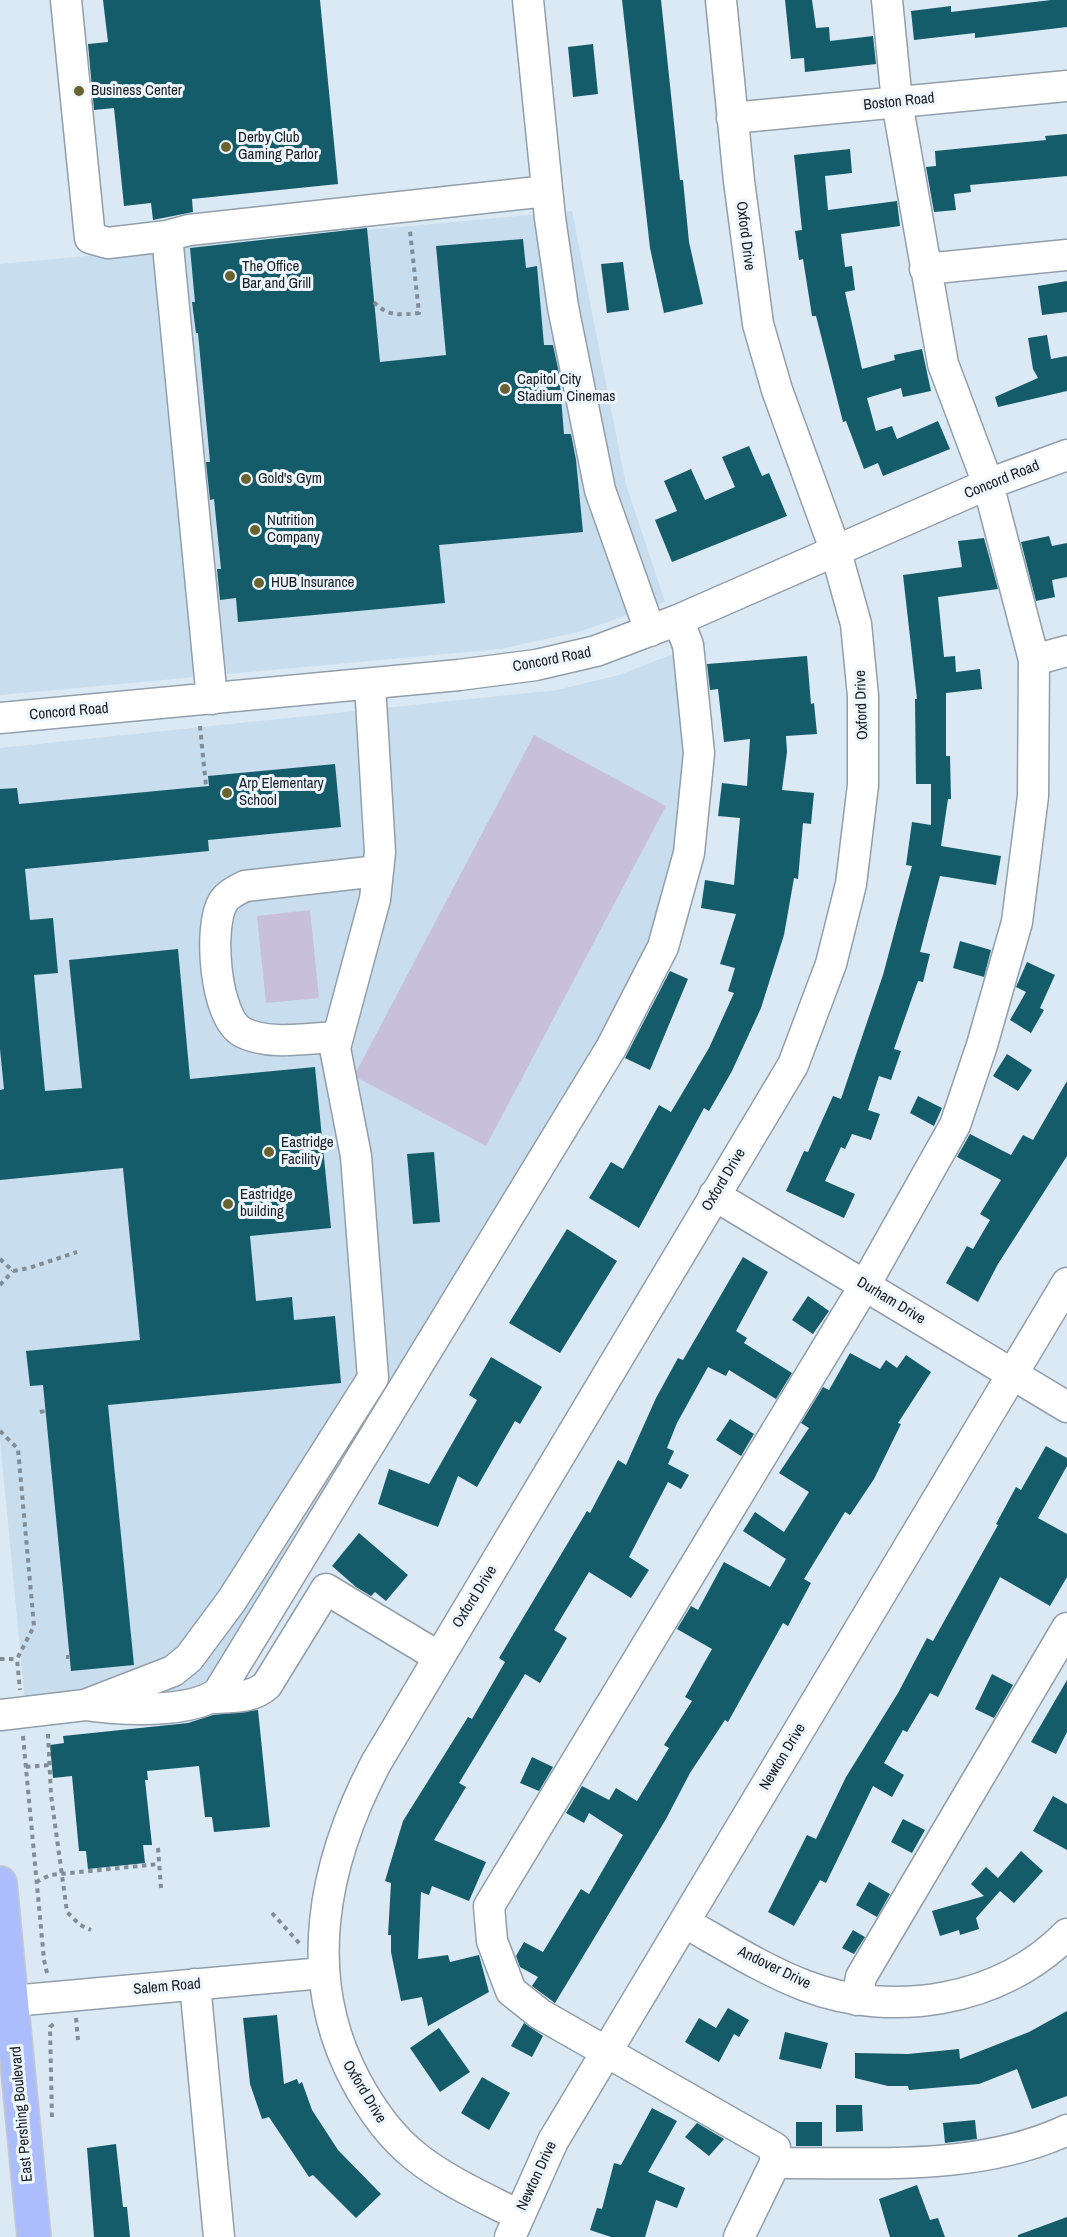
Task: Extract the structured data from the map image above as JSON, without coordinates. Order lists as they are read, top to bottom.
{
  "streets": {
    "main road": ["East Pershing Boulevard"],
    "street": [
      "Boston Road",
      "Oxford Drive",
      "Concord Road",
      "Durham Drive",
      "Newton Drive",
      "Andover Drive",
      "Salem Road"
    ]
  },
  "crossings": [
    ["Boston Road", "Oxford Drive"],
    ["Oxford Drive", "Concord Road"],
    ["Oxford Drive", "Durham Drive"],
    ["Oxford Drive", "Newton Drive"],
    ["Oxford Drive", "Salem Road"],
    ["Durham Drive", "Newton Drive"],
    ["Newton Drive", "Andover Drive"],
    ["Salem Road", "East Pershing Boulevard"]
  ],
  "places": [
    "Business Center",
    "Derby Club Gaming Parlor",
    "The Office Bar and Grill",
    "Capitol City Stadium Cinemas",
    "Gold's Gym",
    "Nutrition Company",
    "HUB Insurance",
    "Arp Elementary School",
    "Eastridge Facility",
    "Eastridge building"
  ]
}
